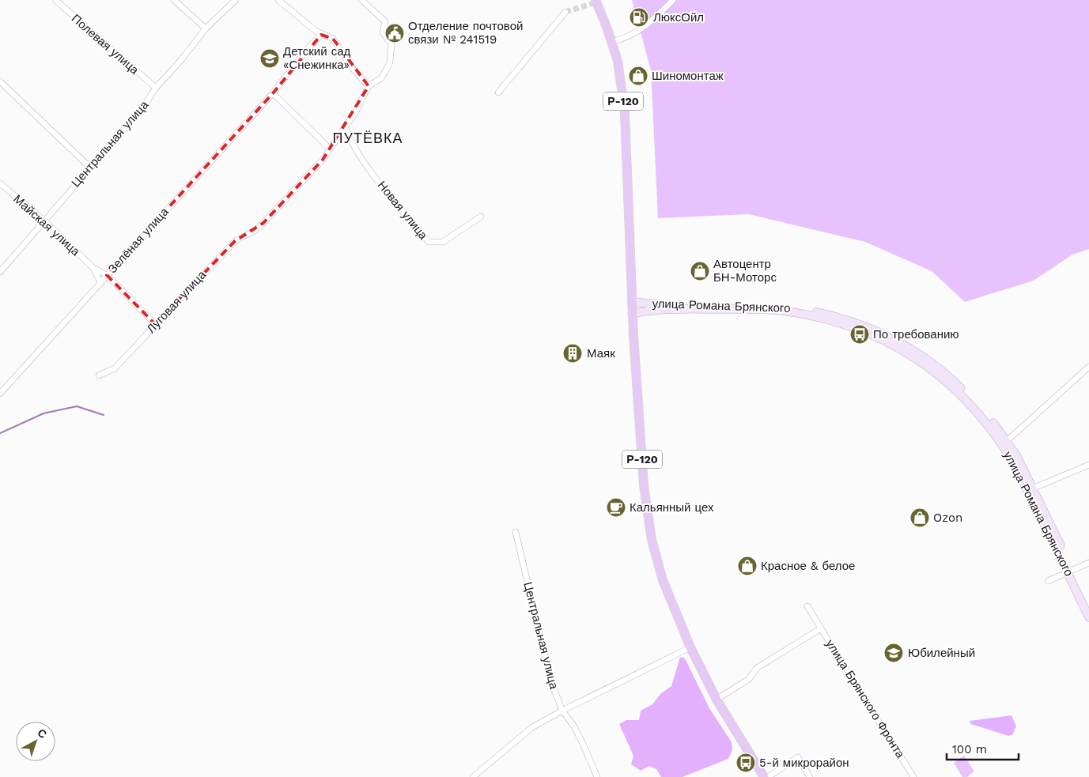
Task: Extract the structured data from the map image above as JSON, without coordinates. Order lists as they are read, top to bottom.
{
  "streets": {
    "main road": ["Р-120", "улица Романа Брянского"],
    "street": [
      "Полевая улица",
      "Центральная улица",
      "Новая улица",
      "Майская улица",
      "Зелёная улица",
      "Луговая улица",
      "улица Брянского Фронта"
    ]
  },
  "crossings": [
    ["Полевая улица", "Центральная улица"],
    ["Р-120", "улица Романа Брянского"],
    ["Р-120", "улица Брянского Фронта"],
    ["Центральная улица", "Майская улица"],
    ["Новая улица", "Луговая улица"]
  ],
  "districts": ["ПУТЁВКА"],
  "places": {
    "fuel station": ["ЛюксОйл"],
    "public building": ["Отделение почтовой связи № 241519"],
    "school or university": ["Детский сад «Снежинка»", "Юбилейный"],
    "shop": [
      "Шиномонтаж",
      "Автоцентр БН-Моторс",
      "Ozon",
      "Красное & белое"
    ],
    "bus stop": ["По требованию", "5-й микрорайон"],
    "building": ["Маяк"],
    "cafe": ["Кальянный цех"]
  },
  "scale_bar": "100 m",
  "north": "top right"
}
